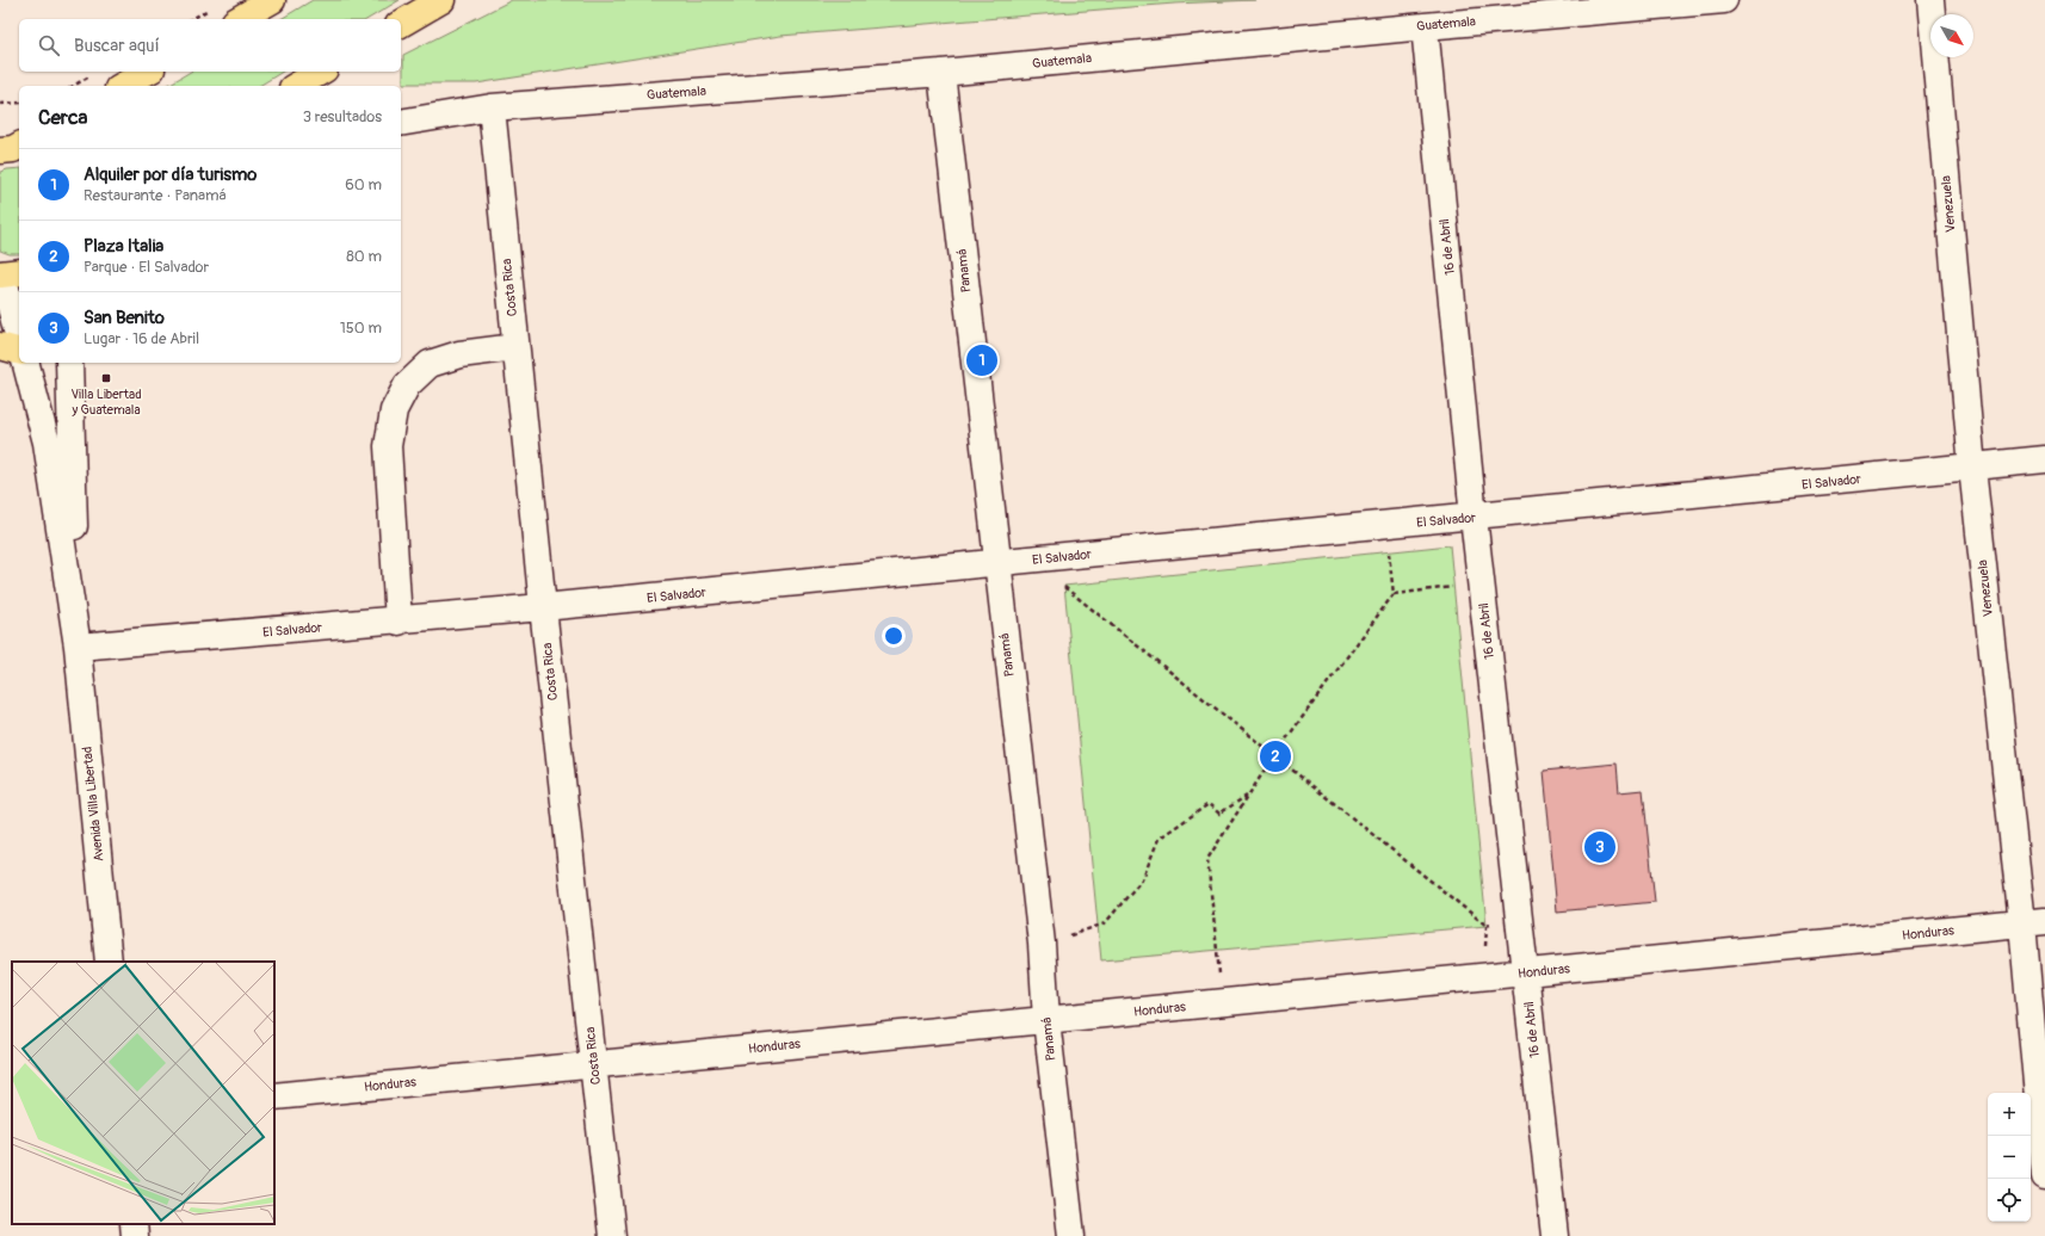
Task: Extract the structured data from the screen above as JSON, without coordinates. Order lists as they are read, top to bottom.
{
  "streets": {
    "street": [
      "Guatemala",
      "Venezuela",
      "16 de Abril",
      "Panamá",
      "Costa Rica",
      "El Salvador",
      "Avenida Villa Libertad",
      "Honduras"
    ]
  },
  "crossings": [
    ["Guatemala", "16 de Abril"],
    ["Guatemala", "Panamá"],
    ["Guatemala", "Costa Rica"],
    ["Venezuela", "El Salvador"],
    ["Venezuela", "Honduras"],
    ["16 de Abril", "El Salvador"],
    ["16 de Abril", "Honduras"],
    ["Panamá", "El Salvador"],
    ["Panamá", "Honduras"],
    ["Costa Rica", "El Salvador"],
    ["Costa Rica", "Honduras"],
    ["El Salvador", "Avenida Villa Libertad"]
  ],
  "places": {
    "transit": ["Villa Libertad y Guatemala"]
  },
  "north": "bottom right",
  "page": {
    "search": "Buscar aquí",
    "heading": ["Cerca", "3 resultados"],
    "list": [
      {
        "mark": "1",
        "name": "Alquiler por día turismo",
        "note": "Restaurante · Panamá",
        "value": "60 m"
      },
      {
        "mark": "2",
        "name": "Plaza Italia",
        "note": "Parque · El Salvador",
        "value": "80 m"
      },
      {
        "mark": "3",
        "name": "San Benito",
        "note": "Lugar · 16 de Abril",
        "value": "150 m"
      }
    ],
    "pins": ["1", "2", "3"],
    "map_buttons": ["+", "−"]
  }
}
